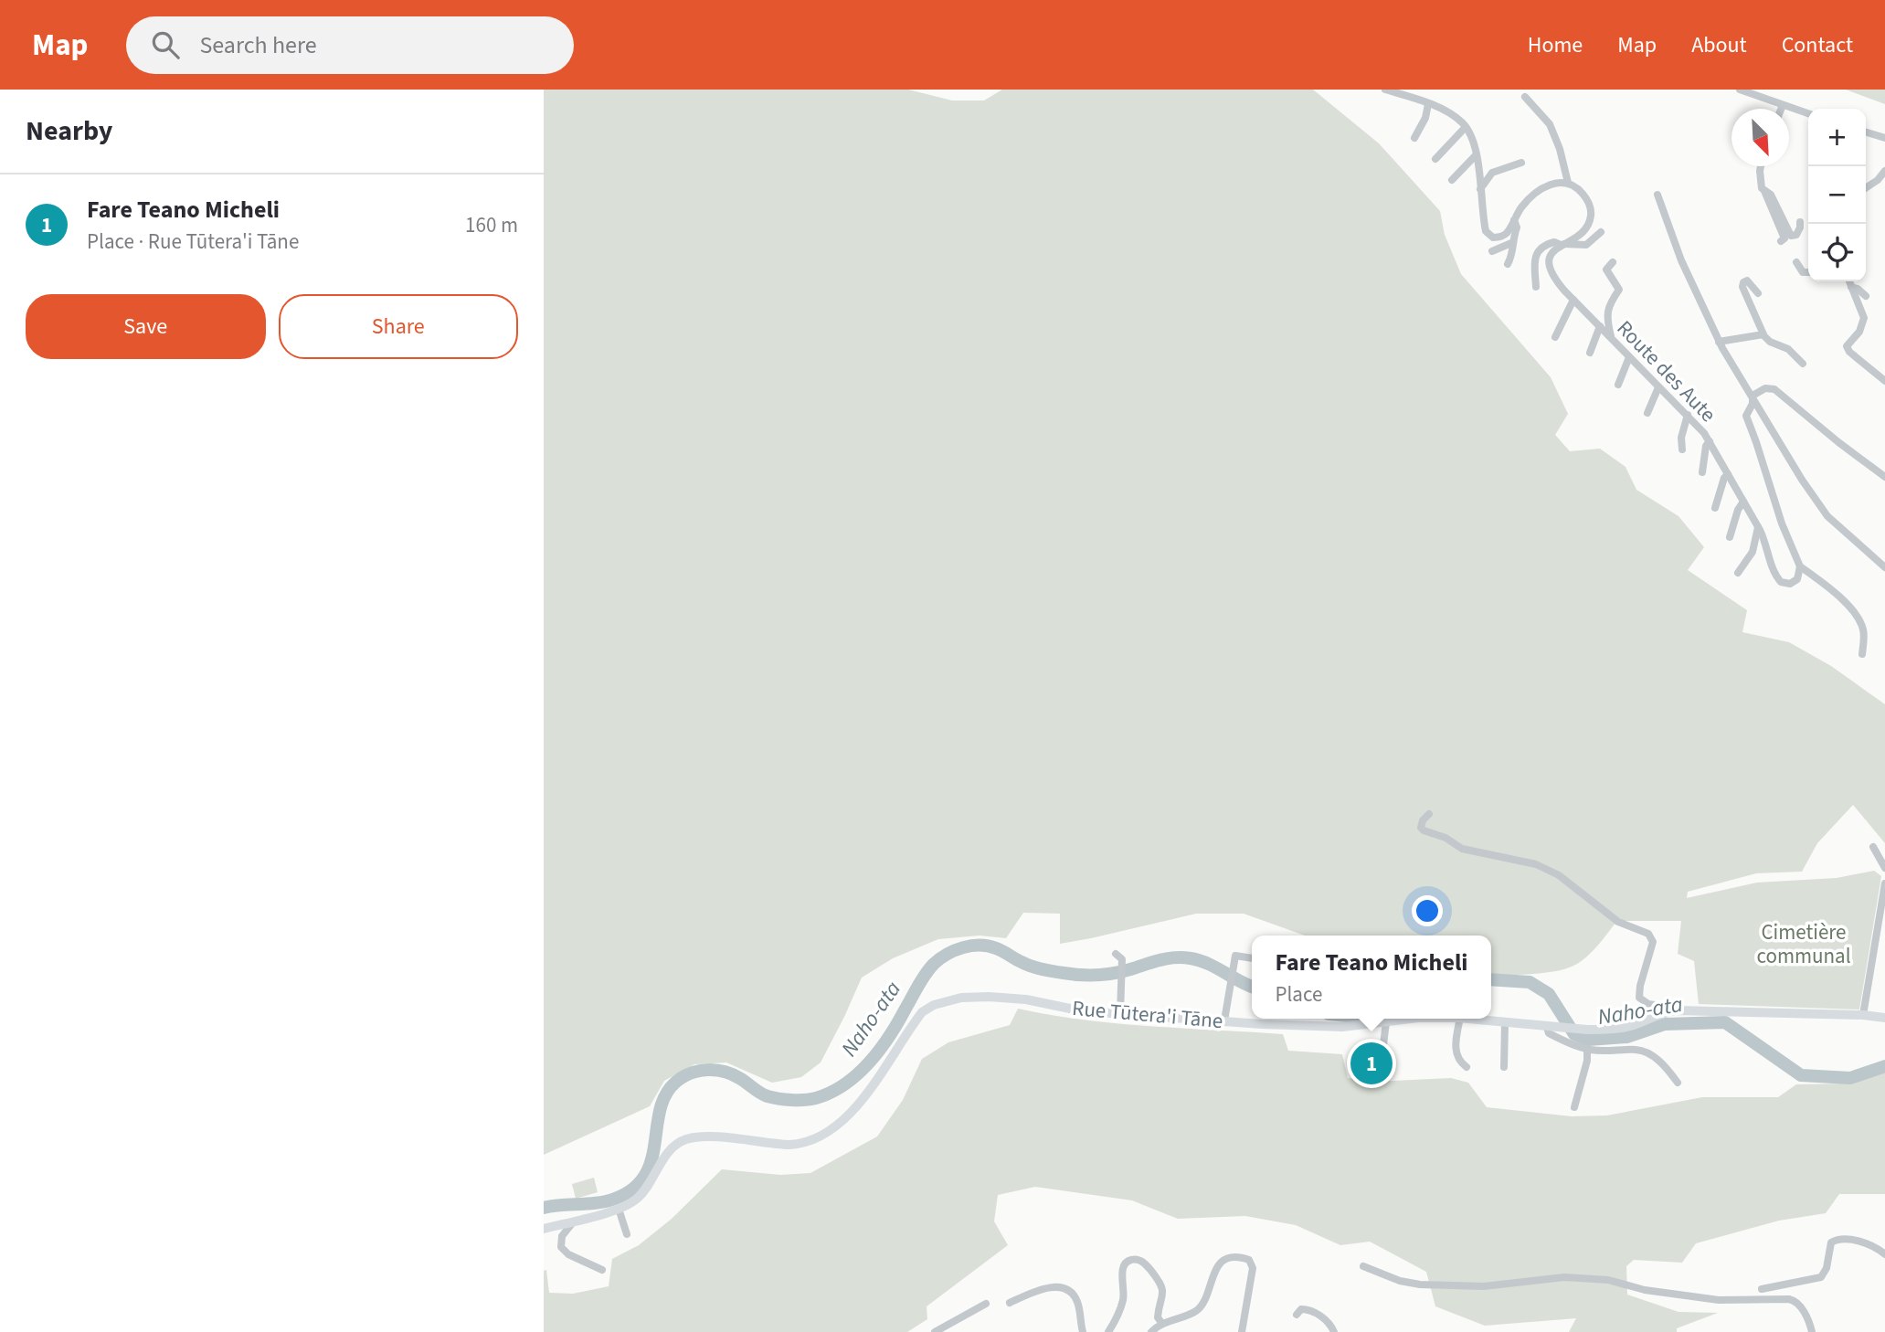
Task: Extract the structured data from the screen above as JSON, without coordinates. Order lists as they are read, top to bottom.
{
  "streets": {
    "street": ["Route des Aute", "Rue Tūtera'i Tāne"]
  },
  "water": ["Naho-ata"],
  "parks": ["Cimetière communal"],
  "north": "bottom right",
  "page": {
    "header": "Map",
    "search": "Search here",
    "nav": [
      "Home",
      "Map",
      "About",
      "Contact"
    ],
    "heading": "Nearby",
    "map_buttons": ["+", "−"],
    "list": [
      {
        "mark": "1",
        "name": "Fare Teano Micheli",
        "note": "Place · Rue Tūtera'i Tāne",
        "value": "160 m"
      }
    ],
    "buttons": ["Save", "Share"],
    "popup": ["Fare Teano Micheli", "Place"],
    "pins": "1"
  }
}
